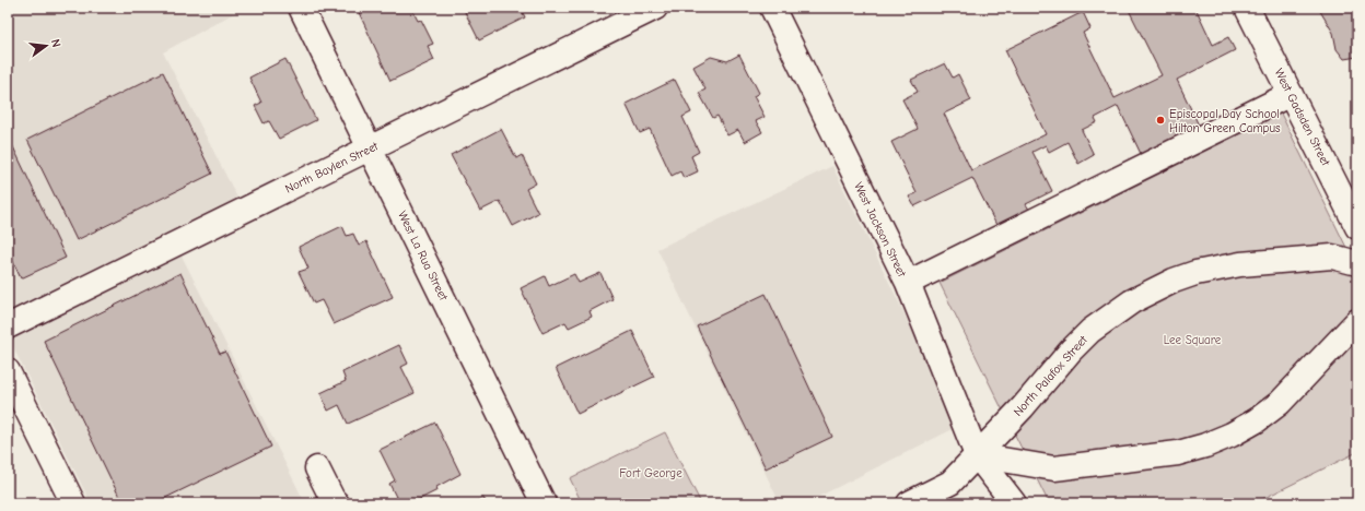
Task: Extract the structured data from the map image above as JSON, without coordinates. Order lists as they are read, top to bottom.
{
  "streets": {
    "street": [
      "West Gadsden Street",
      "North Baylen Street",
      "West Jackson Street",
      "West La Rua Street",
      "North Palafox Street"
    ]
  },
  "crossings": [
    ["North Baylen Street", "West La Rua Street"],
    ["West Jackson Street", "North Palafox Street"]
  ],
  "parks": ["Lee Square", "Fort George"],
  "places": ["Episcopal Day School Hilton Green Campus"],
  "north": "right"
}
